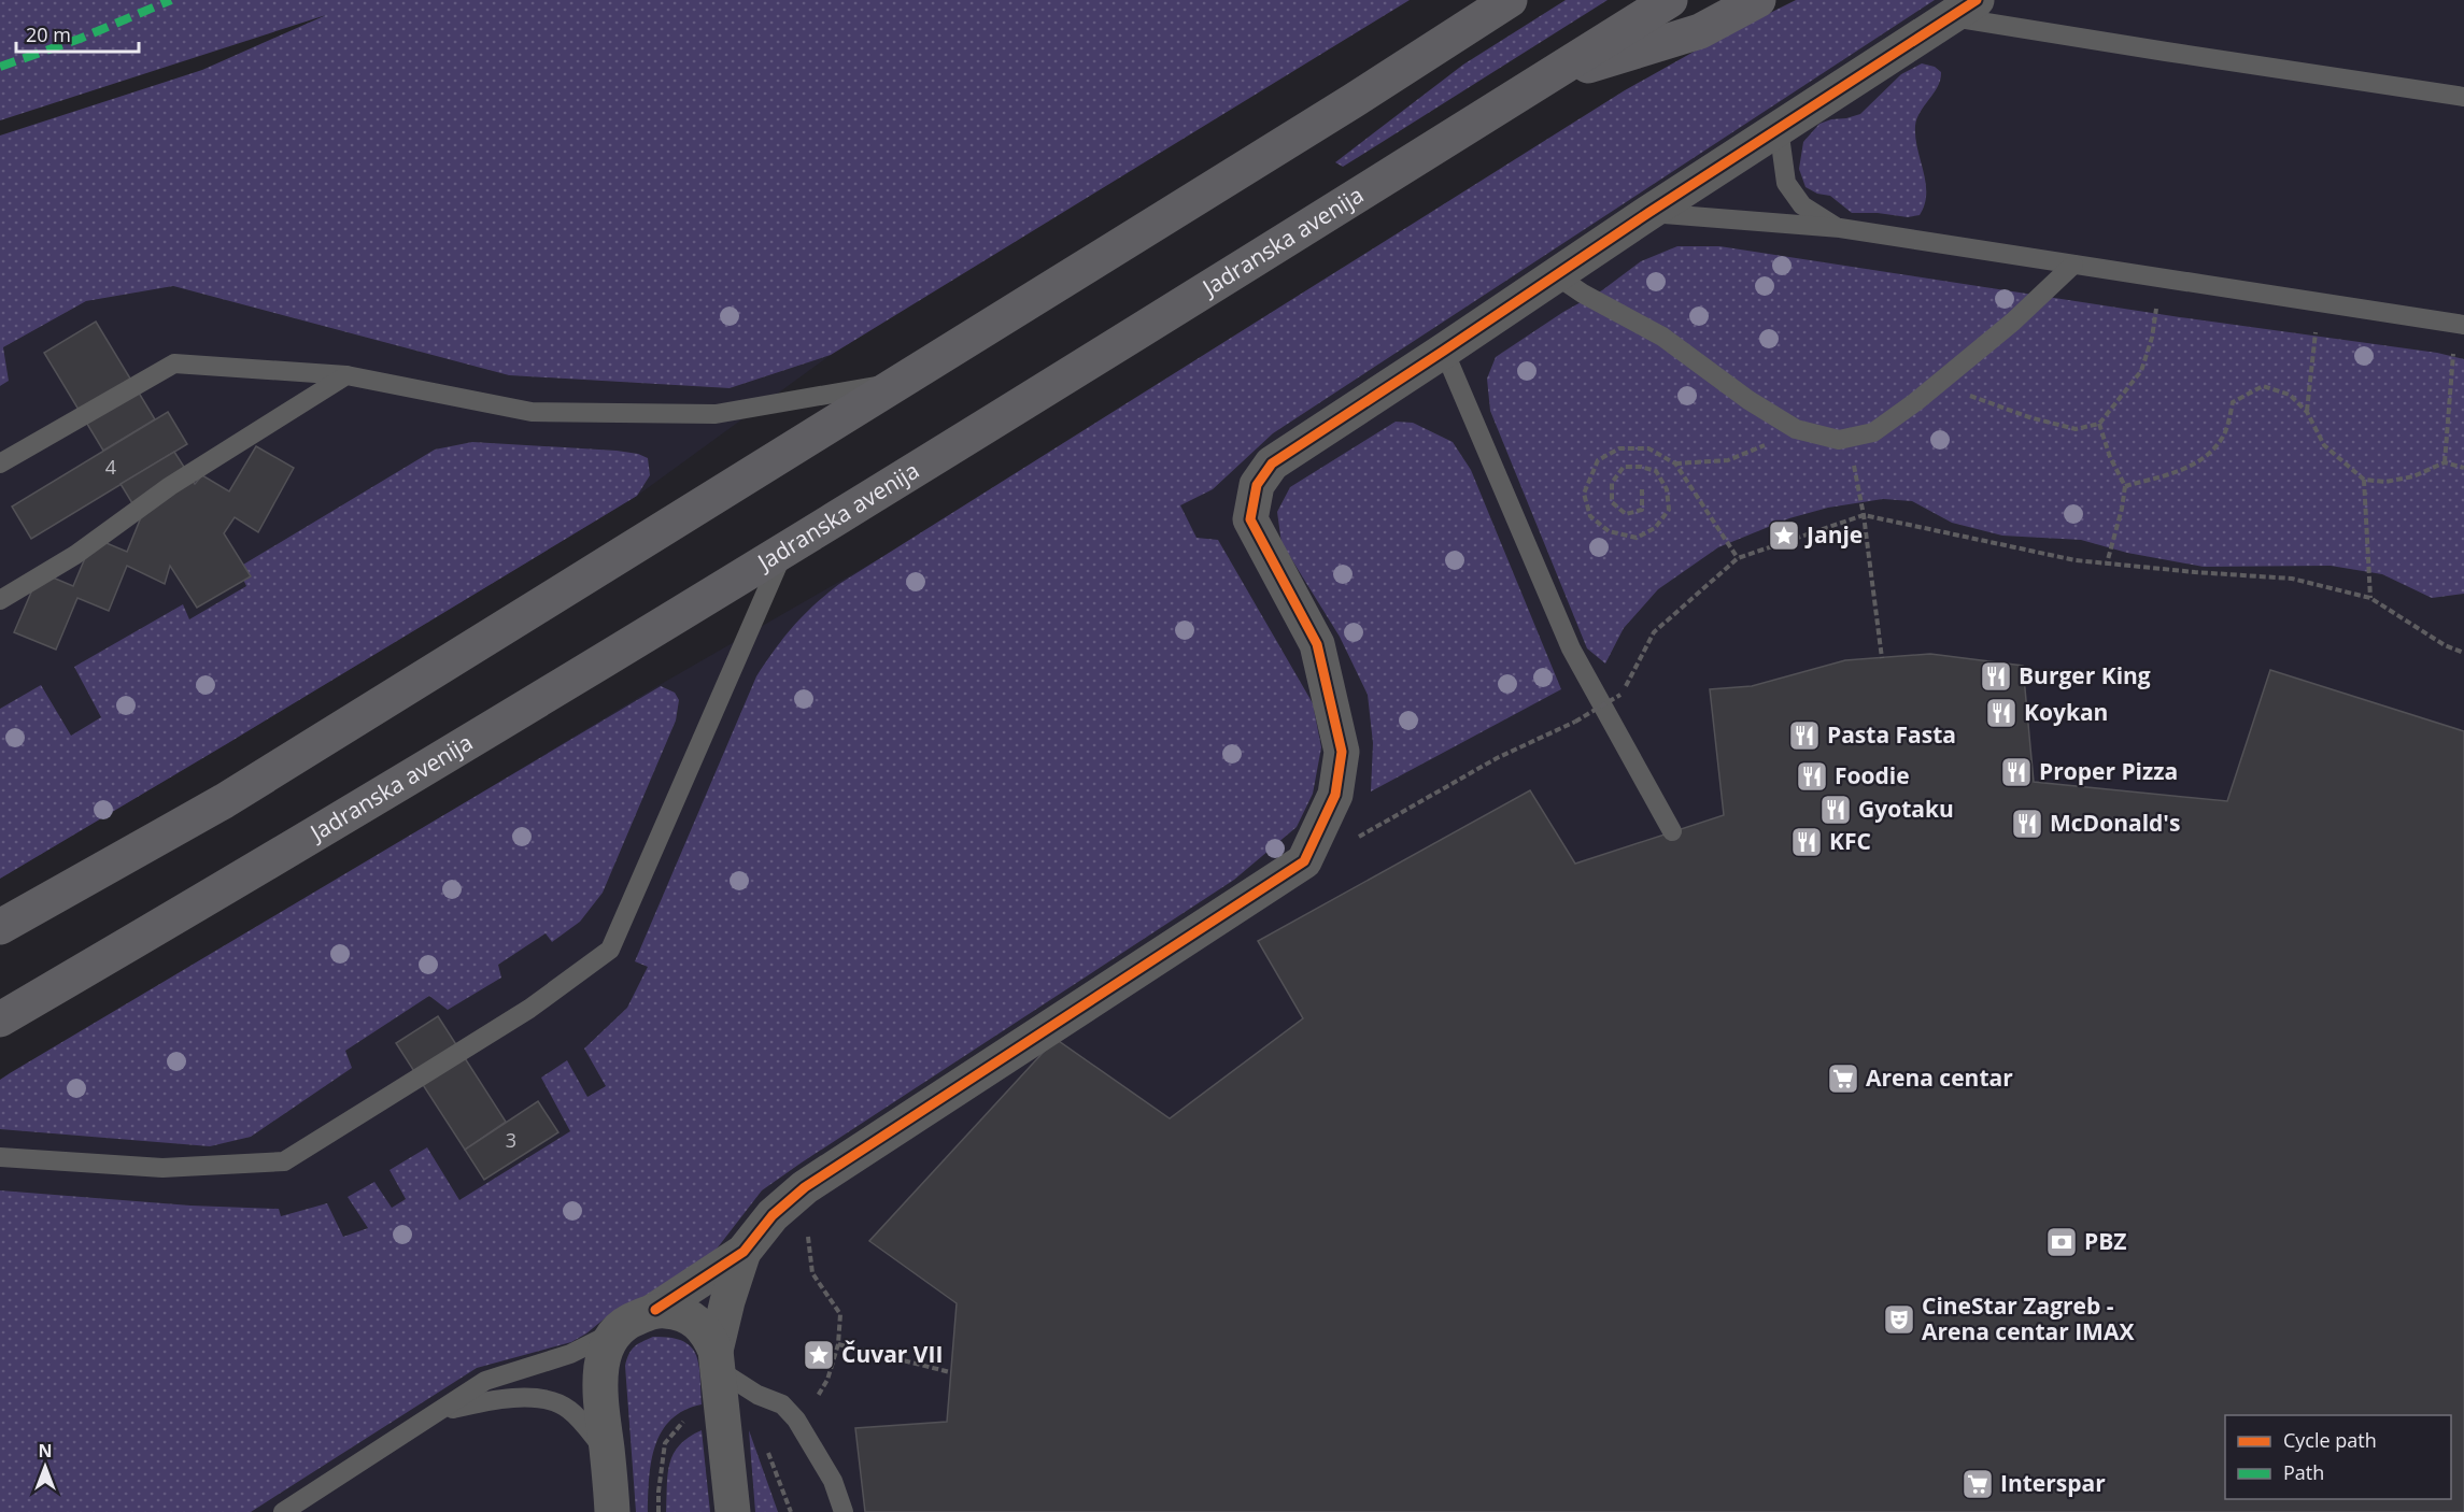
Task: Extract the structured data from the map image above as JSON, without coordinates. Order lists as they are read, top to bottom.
{
  "streets": {
    "main road": ["Jadranska avenija"]
  },
  "places": {
    "place": ["Janje", "Čuvar VII"],
    "restaurant": [
      "Burger King",
      "Koykan",
      "Pasta Fasta",
      "Proper Pizza",
      "Foodie",
      "Gyotaku",
      "McDonald's",
      "KFC"
    ],
    "supermarket": ["Arena centar", "Interspar"],
    "bank": ["PBZ"],
    "theatre": ["CineStar Zagreb - Arena centar IMAX"]
  },
  "house_numbers": ["4", "3"],
  "legend": ["Cycle path", "Path"],
  "scale_bar": "20 m",
  "north": "top"
}
